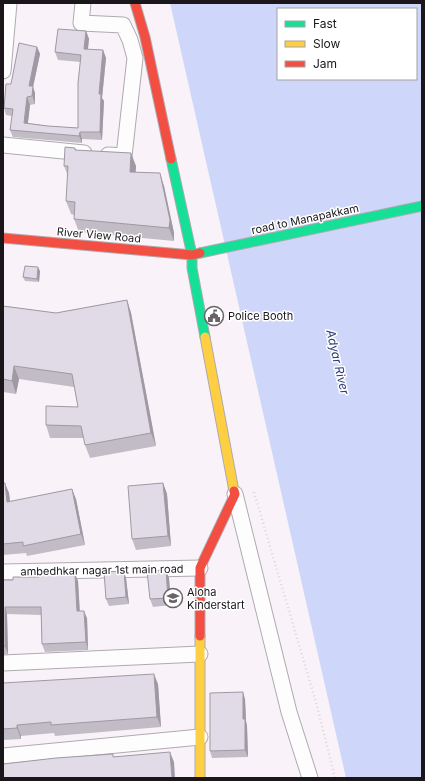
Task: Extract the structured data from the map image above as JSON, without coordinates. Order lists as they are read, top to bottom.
{
  "streets": {
    "street": ["road to Manapakkam", "River View Road", "ambedhkar nagar 1st main road"]
  },
  "crossings": [
    ["road to Manapakkam", "River View Road"]
  ],
  "water": ["Adyar River"],
  "places": {
    "public building": ["Police Booth"],
    "school or university": ["Aloha Kinderstart"]
  },
  "legend": ["Fast", "Slow", "Jam"]
}
